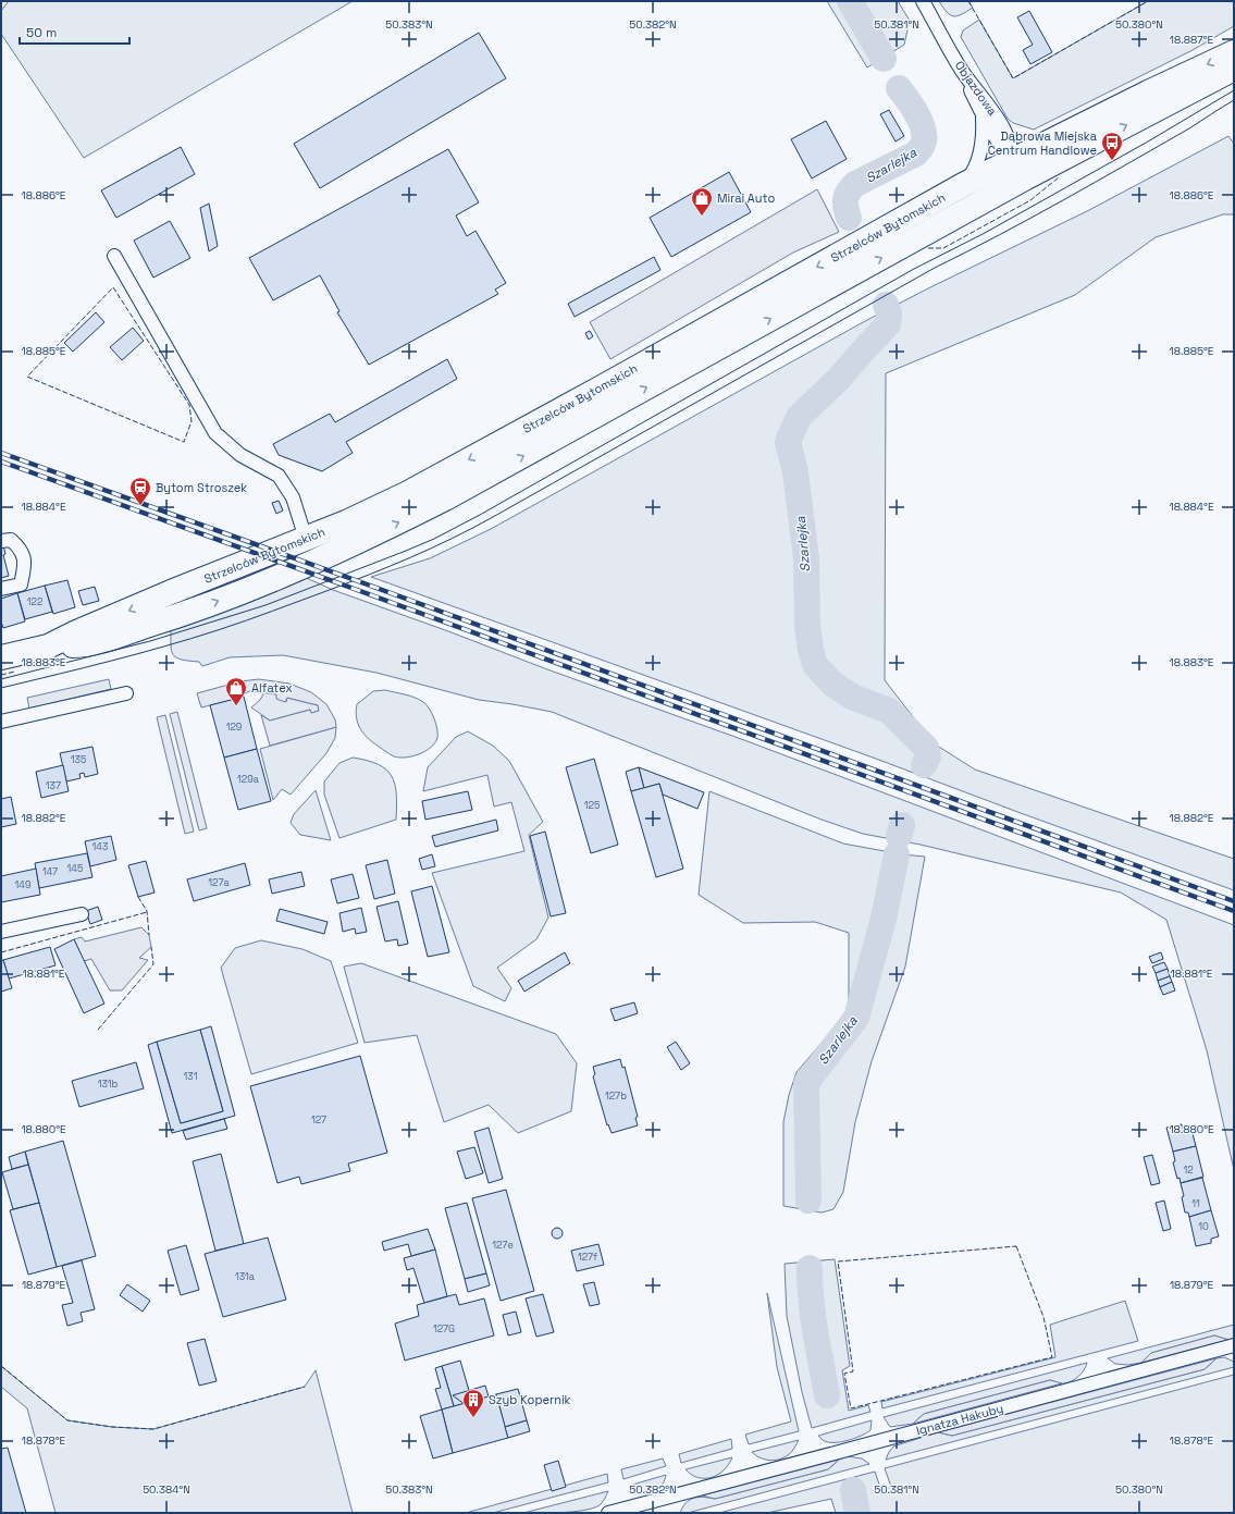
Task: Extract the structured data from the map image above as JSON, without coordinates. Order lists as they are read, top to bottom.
{
  "streets": {
    "highway": ["Strzelców Bytomskich"],
    "street": ["Objazdowa", "Ignatza Hakuby"]
  },
  "crossings": [
    ["Objazdowa", "Strzelców Bytomskich"]
  ],
  "water": ["Szarlejka"],
  "places": {
    "bus stop": ["Dąbrowa Miejska Centrum Handlowe"],
    "shop": ["Mirai Auto", "Alfatex"],
    "station": ["Bytom Stroszek"],
    "building": ["Szyb Kopernik"]
  },
  "house_numbers": [
    "122",
    "129",
    "135",
    "129a",
    "137",
    "125",
    "143",
    "145",
    "147",
    "127a",
    "149",
    "131",
    "131b",
    "127b",
    "127",
    "12",
    "11",
    "10",
    "127e",
    "127f",
    "131a",
    "127G"
  ],
  "scale_bar": "50 m",
  "coordinates": [
    "50.383°N",
    "50.382°N",
    "50.381°N",
    "50.380°N",
    "18.887°E",
    "18.886°E",
    "18.885°E",
    "18.884°E",
    "18.883°E",
    "18.882°E",
    "18.881°E",
    "18.880°E",
    "18.879°E",
    "18.878°E",
    "50.384°N"
  ]
}
